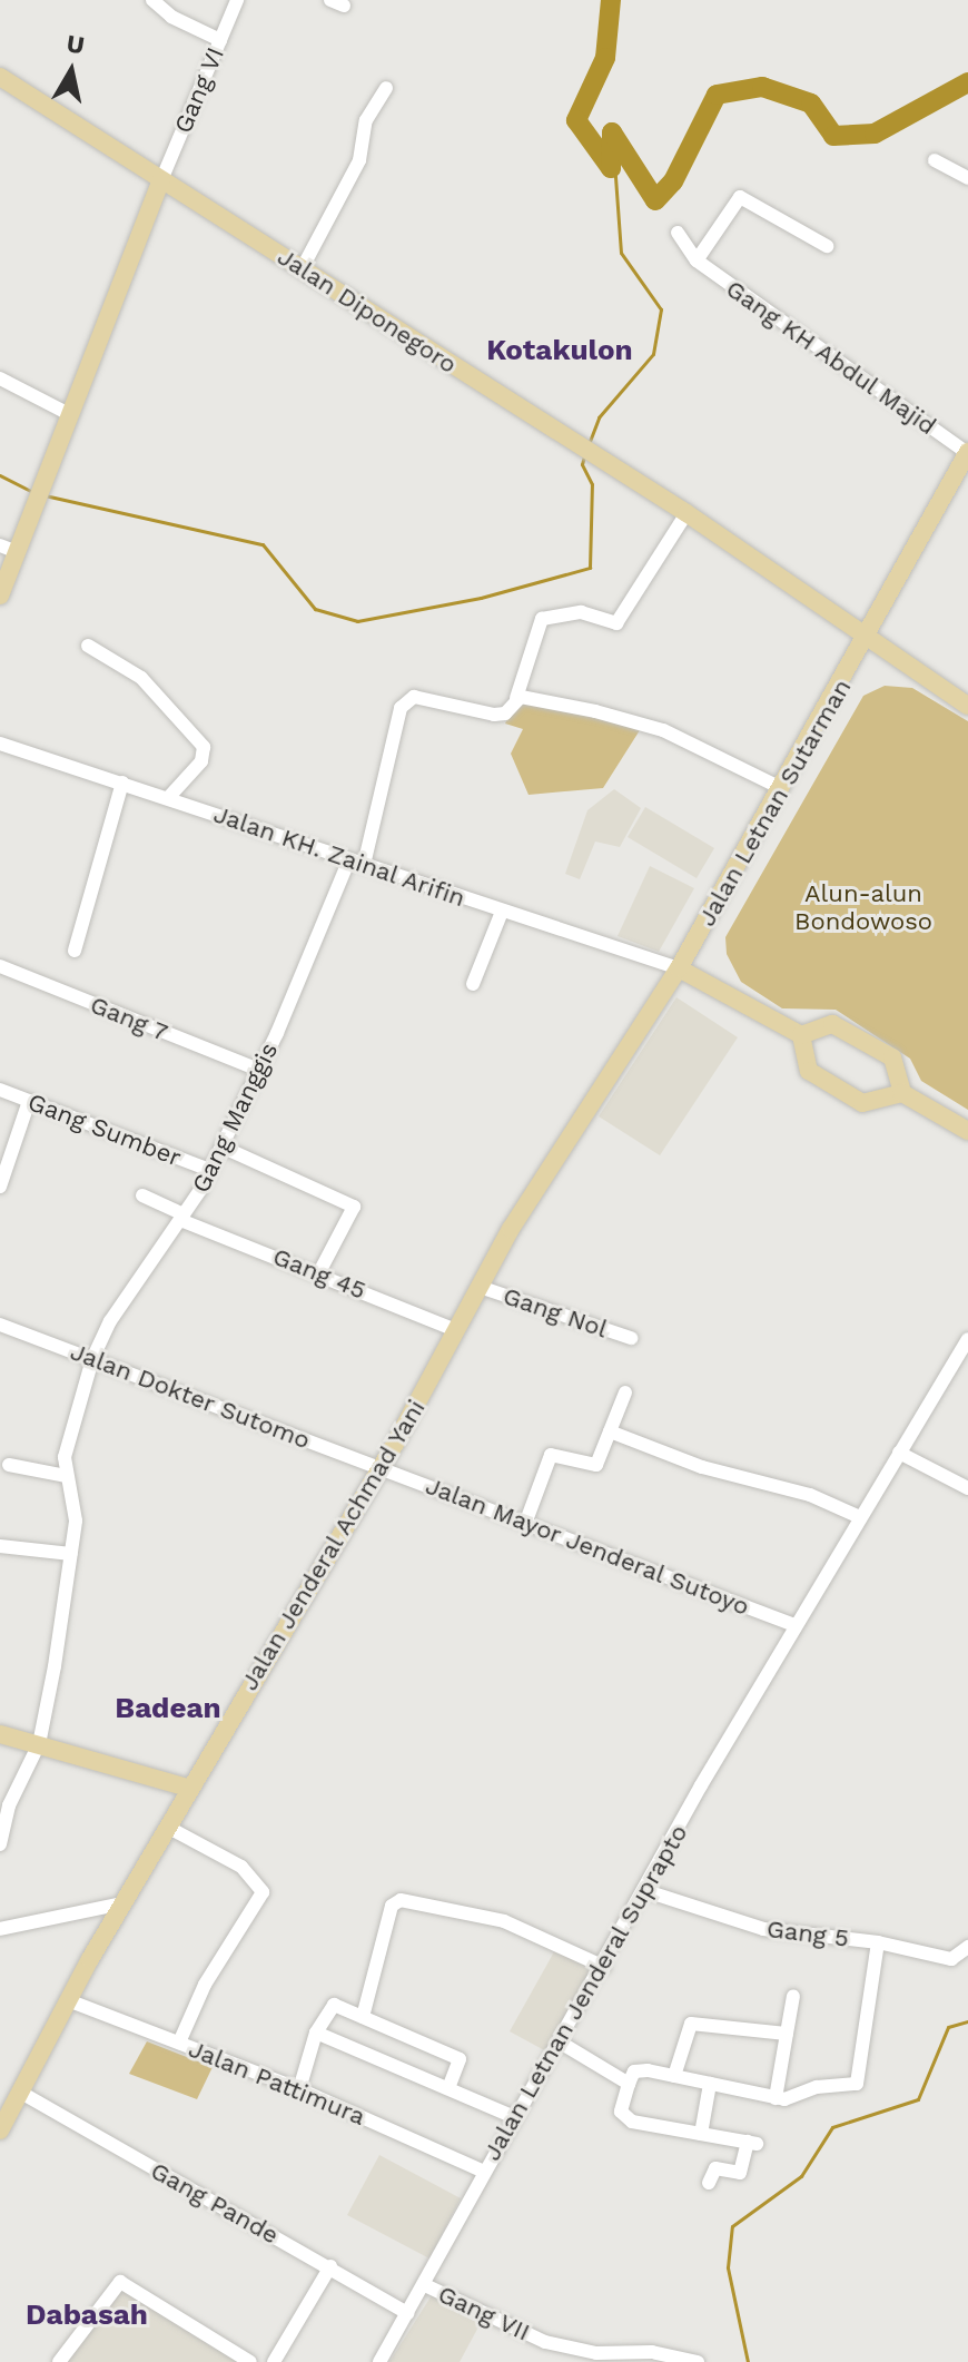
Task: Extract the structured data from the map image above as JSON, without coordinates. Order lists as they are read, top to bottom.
{
  "streets": {
    "main road": ["Jalan Diponegoro", "Jalan Letnan Sutarman", "Jalan Jenderal Achmad Yani"],
    "street": [
      "Gang VI",
      "Gang KH Abdul Majid",
      "Jalan KH. Zainal Arifin",
      "Gang 7",
      "Gang Manggis",
      "Gang Sumber",
      "Gang 45",
      "Gang Nol",
      "Jalan Dokter Sutomo",
      "Jalan Mayor Jenderal Sutoyo",
      "Gang 5",
      "Jalan Letnan Jenderal Suprapto",
      "Jalan Pattimura",
      "Gang Pande",
      "Gang VII"
    ]
  },
  "crossings": [
    ["Gang VI", "Jalan Diponegoro"],
    ["Jalan Diponegoro", "Jalan Letnan Sutarman"],
    ["Gang KH Abdul Majid", "Jalan Letnan Sutarman"],
    ["Jalan Letnan Sutarman", "Jalan KH. Zainal Arifin"],
    ["Jalan Letnan Sutarman", "Jalan Jenderal Achmad Yani"],
    ["Jalan KH. Zainal Arifin", "Gang Manggis"],
    ["Jalan KH. Zainal Arifin", "Jalan Jenderal Achmad Yani"],
    ["Gang 7", "Gang Manggis"],
    ["Gang Manggis", "Gang Sumber"],
    ["Gang Manggis", "Gang 45"],
    ["Gang Manggis", "Jalan Dokter Sutomo"],
    ["Gang 45", "Jalan Jenderal Achmad Yani"],
    ["Gang Nol", "Jalan Jenderal Achmad Yani"],
    ["Jalan Dokter Sutomo", "Jalan Jenderal Achmad Yani"],
    ["Jalan Dokter Sutomo", "Jalan Mayor Jenderal Sutoyo"],
    ["Jalan Jenderal Achmad Yani", "Jalan Mayor Jenderal Sutoyo"],
    ["Jalan Jenderal Achmad Yani", "Jalan Pattimura"],
    ["Jalan Jenderal Achmad Yani", "Gang Pande"],
    ["Jalan Mayor Jenderal Sutoyo", "Jalan Letnan Jenderal Suprapto"],
    ["Gang 5", "Jalan Letnan Jenderal Suprapto"],
    ["Jalan Letnan Jenderal Suprapto", "Jalan Pattimura"],
    ["Jalan Letnan Jenderal Suprapto", "Gang Pande"],
    ["Jalan Letnan Jenderal Suprapto", "Gang VII"]
  ],
  "districts": ["Kotakulon", "Badean", "Dabasah"],
  "parks": ["Alun-alun Bondowoso"],
  "north": "top"
}
